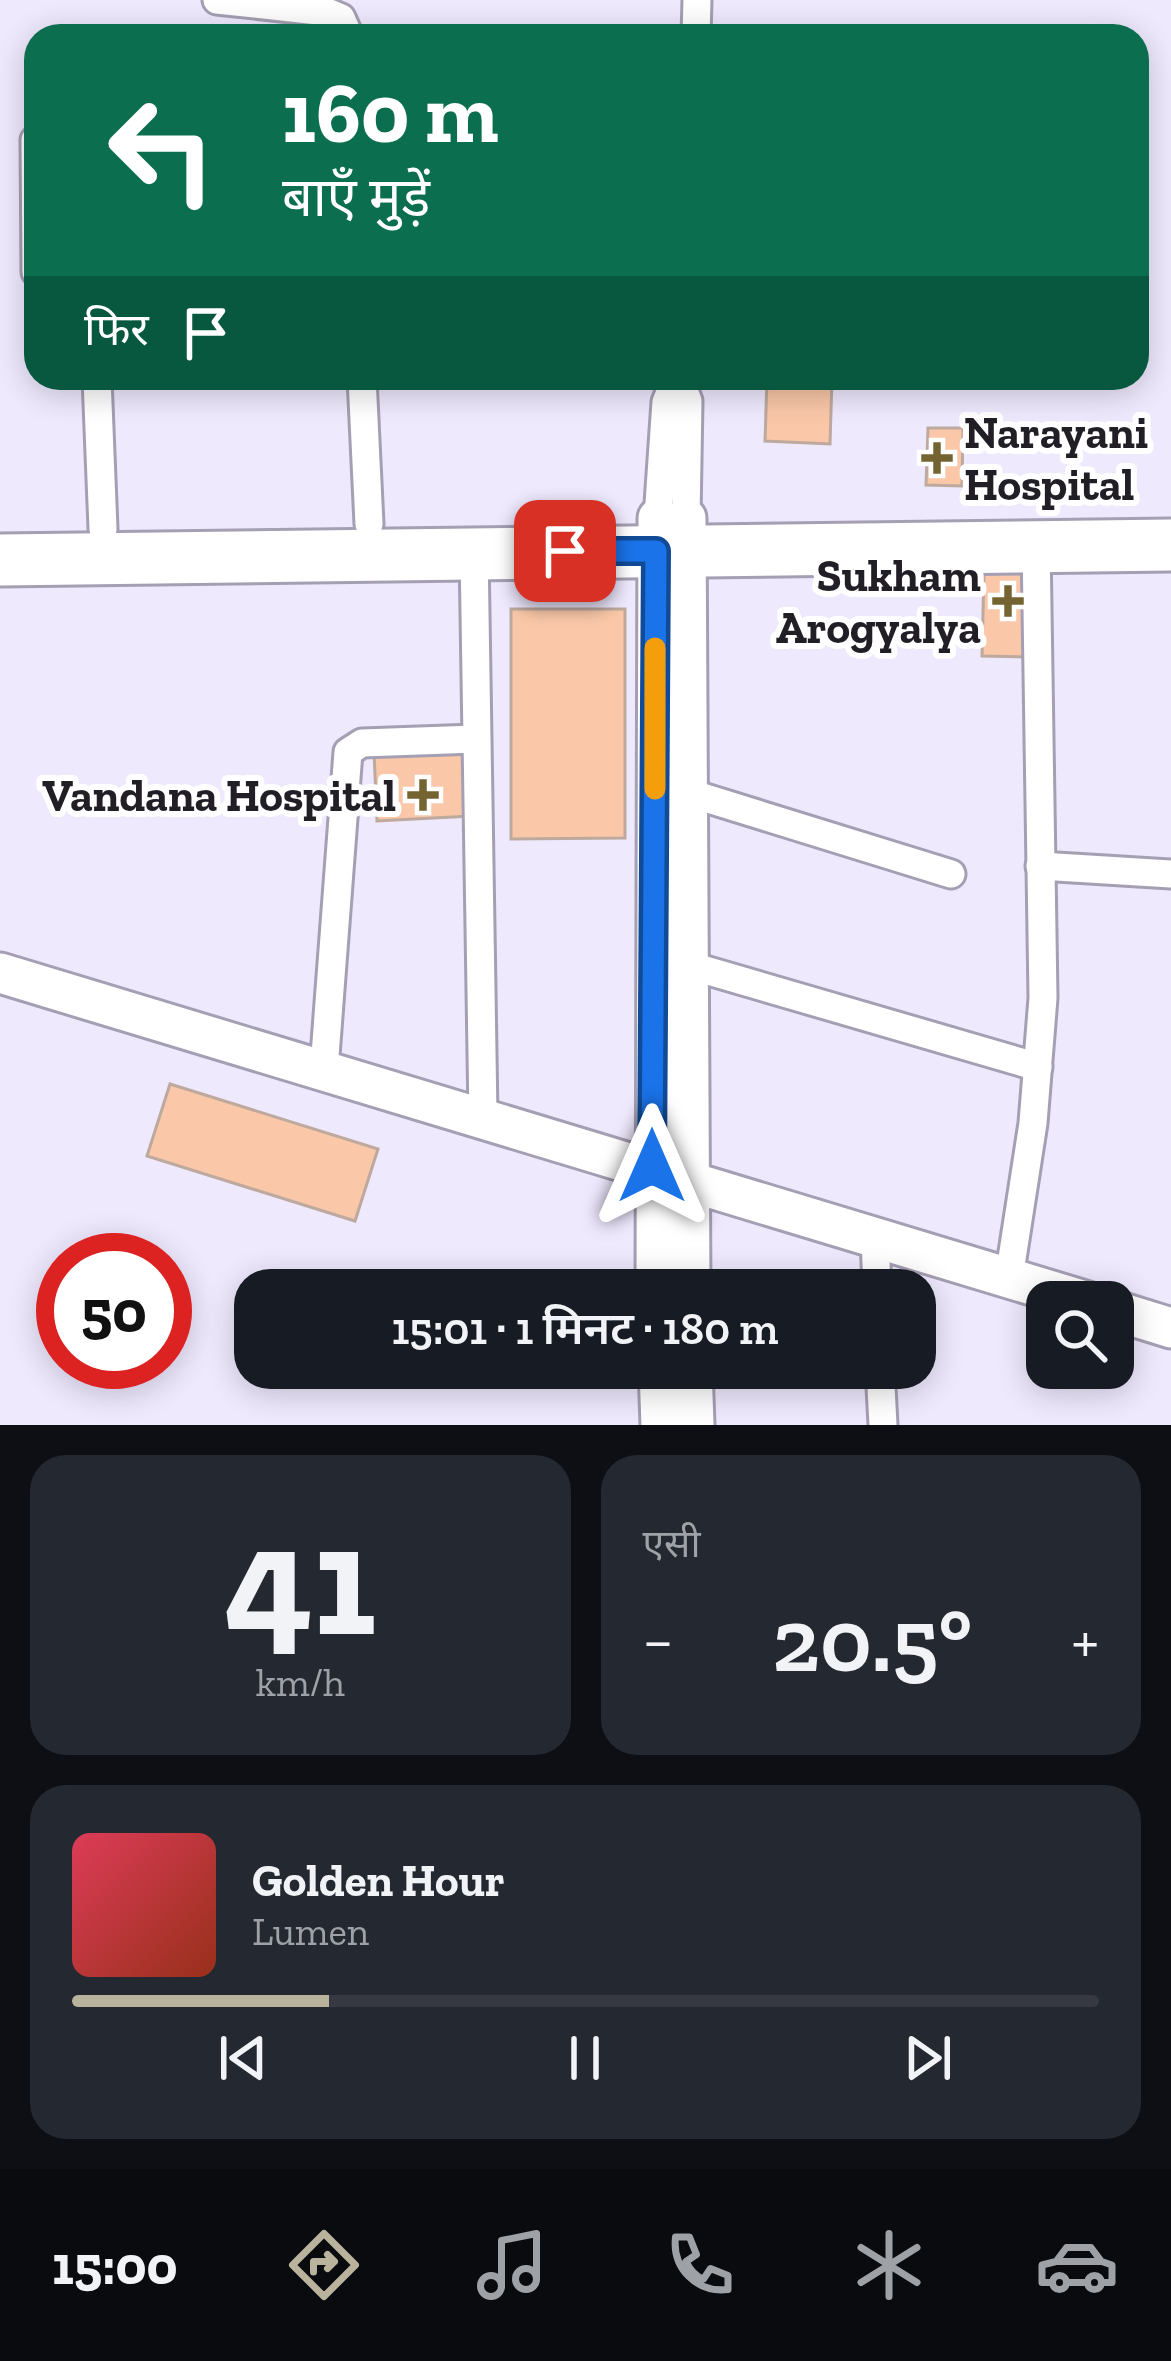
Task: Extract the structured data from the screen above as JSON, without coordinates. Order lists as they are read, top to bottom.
{
  "places": {
    "health": ["Narayani Hospital", "Sukham Arogyalya", "Vandana Hospital"]
  },
  "page": {
    "turn": ["160 m", "बाएँ मुड़ें"],
    "then": "फिर",
    "limit": "50",
    "trip": "15:01 · 1 मिनट · 180 m",
    "tile": [
      ["41", "km/h"],
      "एसी"
    ],
    "heat": ["−", "20.5°", "+"],
    "song": ["Golden Hour", "Lumen"],
    "tabs": "15:00"
  }
}
